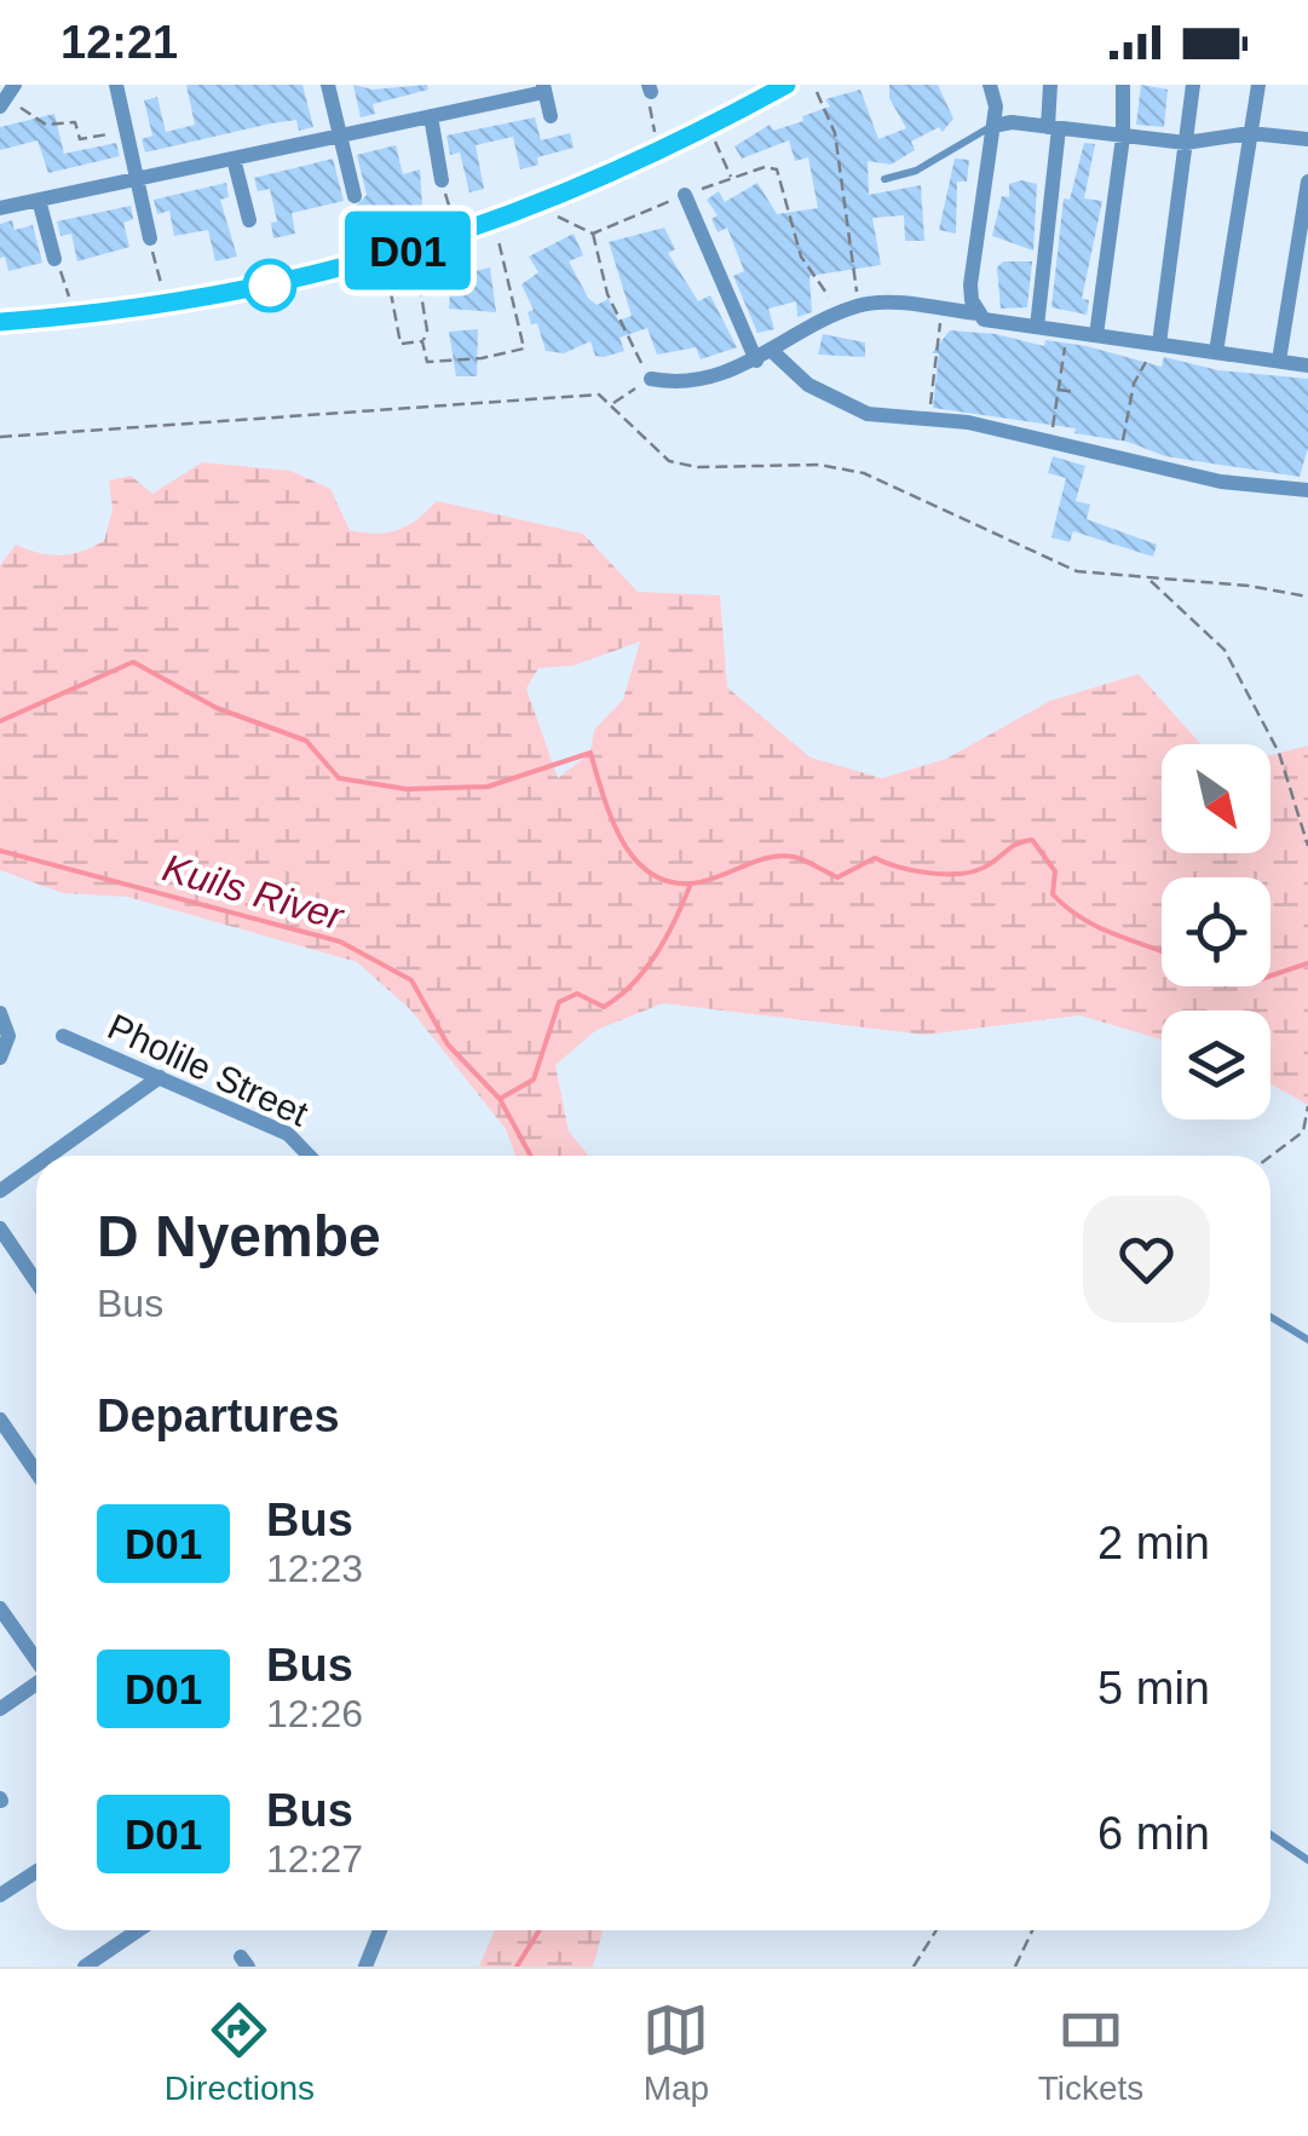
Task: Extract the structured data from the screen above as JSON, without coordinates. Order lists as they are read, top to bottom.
{
  "streets": {
    "street": ["Pholile Street"]
  },
  "water": ["Kuils River"],
  "lines": ["bus line D01"],
  "north": "bottom right",
  "page": {
    "status": "12:21",
    "on_map": "D01",
    "heading": [
      ["D Nyembe", "Bus"],
      "Departures"
    ],
    "list": [
      {
        "mark": "D01",
        "name": "Bus",
        "note": "12:23",
        "value": "2 min"
      },
      {
        "mark": "D01",
        "name": "Bus",
        "note": "12:26",
        "value": "5 min"
      },
      {
        "mark": "D01",
        "name": "Bus",
        "note": "12:27",
        "value": "6 min"
      }
    ],
    "tabs": ["Directions", "Map", "Tickets"]
  }
}
